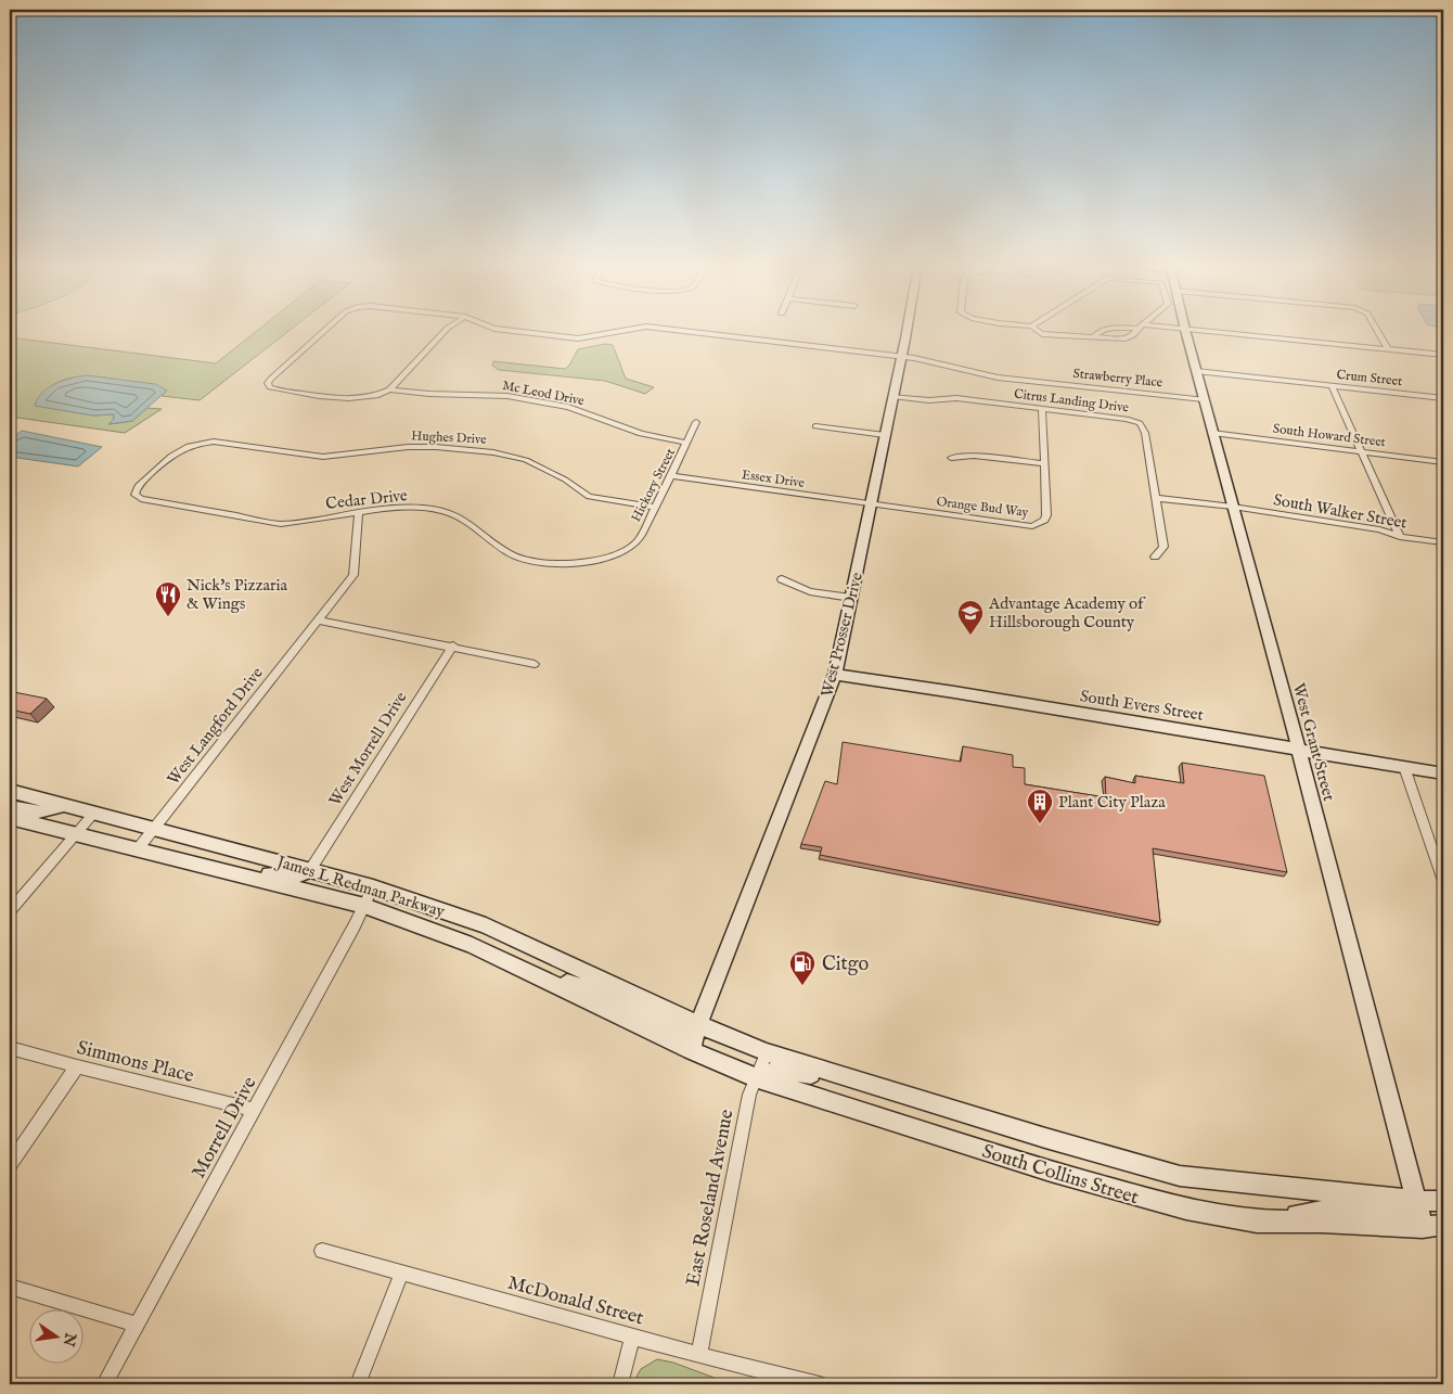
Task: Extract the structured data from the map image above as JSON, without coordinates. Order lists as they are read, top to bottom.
{
  "streets": {
    "street": [
      "Strawberry Place",
      "Crum Street",
      "Mc Leod Drive",
      "Citrus Landing Drive",
      "South Howard Street",
      "Hughes Drive",
      "Essex Drive",
      "Hickory Street",
      "Cedar Drive",
      "Orange Bud Way",
      "South Walker Street",
      "West Prosser Drive",
      "South Evers Street",
      "West Langford Drive",
      "West Grant Street",
      "West Morrell Drive",
      "James L Redman Parkway",
      "Simmons Place",
      "Morrell Drive",
      "South Collins Street",
      "East Roseland Avenue",
      "McDonald Street"
    ]
  },
  "crossings": [
    ["Strawberry Place", "Mc Leod Drive"],
    ["Strawberry Place", "West Prosser Drive"],
    ["Strawberry Place", "West Grant Street"],
    ["Crum Street", "West Grant Street"],
    ["Mc Leod Drive", "Hickory Street"],
    ["Citrus Landing Drive", "Orange Bud Way"],
    ["Citrus Landing Drive", "South Walker Street"],
    ["Citrus Landing Drive", "West Prosser Drive"],
    ["South Howard Street", "West Grant Street"],
    ["Hughes Drive", "Hickory Street"],
    ["Hughes Drive", "Cedar Drive"],
    ["Essex Drive", "Hickory Street"],
    ["Essex Drive", "Orange Bud Way"],
    ["Essex Drive", "West Prosser Drive"],
    ["Hickory Street", "Cedar Drive"],
    ["Cedar Drive", "West Langford Drive"],
    ["Orange Bud Way", "West Prosser Drive"],
    ["South Walker Street", "West Grant Street"],
    ["West Prosser Drive", "South Evers Street"],
    ["West Prosser Drive", "James L Redman Parkway"],
    ["West Prosser Drive", "South Collins Street"],
    ["South Evers Street", "West Grant Street"],
    ["West Langford Drive", "James L Redman Parkway"],
    ["West Grant Street", "South Collins Street"],
    ["West Morrell Drive", "James L Redman Parkway"],
    ["James L Redman Parkway", "Morrell Drive"],
    ["James L Redman Parkway", "South Collins Street"],
    ["Simmons Place", "Morrell Drive"],
    ["South Collins Street", "East Roseland Avenue"],
    ["East Roseland Avenue", "McDonald Street"]
  ],
  "places": {
    "restaurant": ["Nick's Pizzaria & Wings"],
    "school or university": ["Advantage Academy of Hillsborough County"],
    "building": ["Plant City Plaza"],
    "fuel station": ["Citgo"]
  },
  "north": "right"
}
